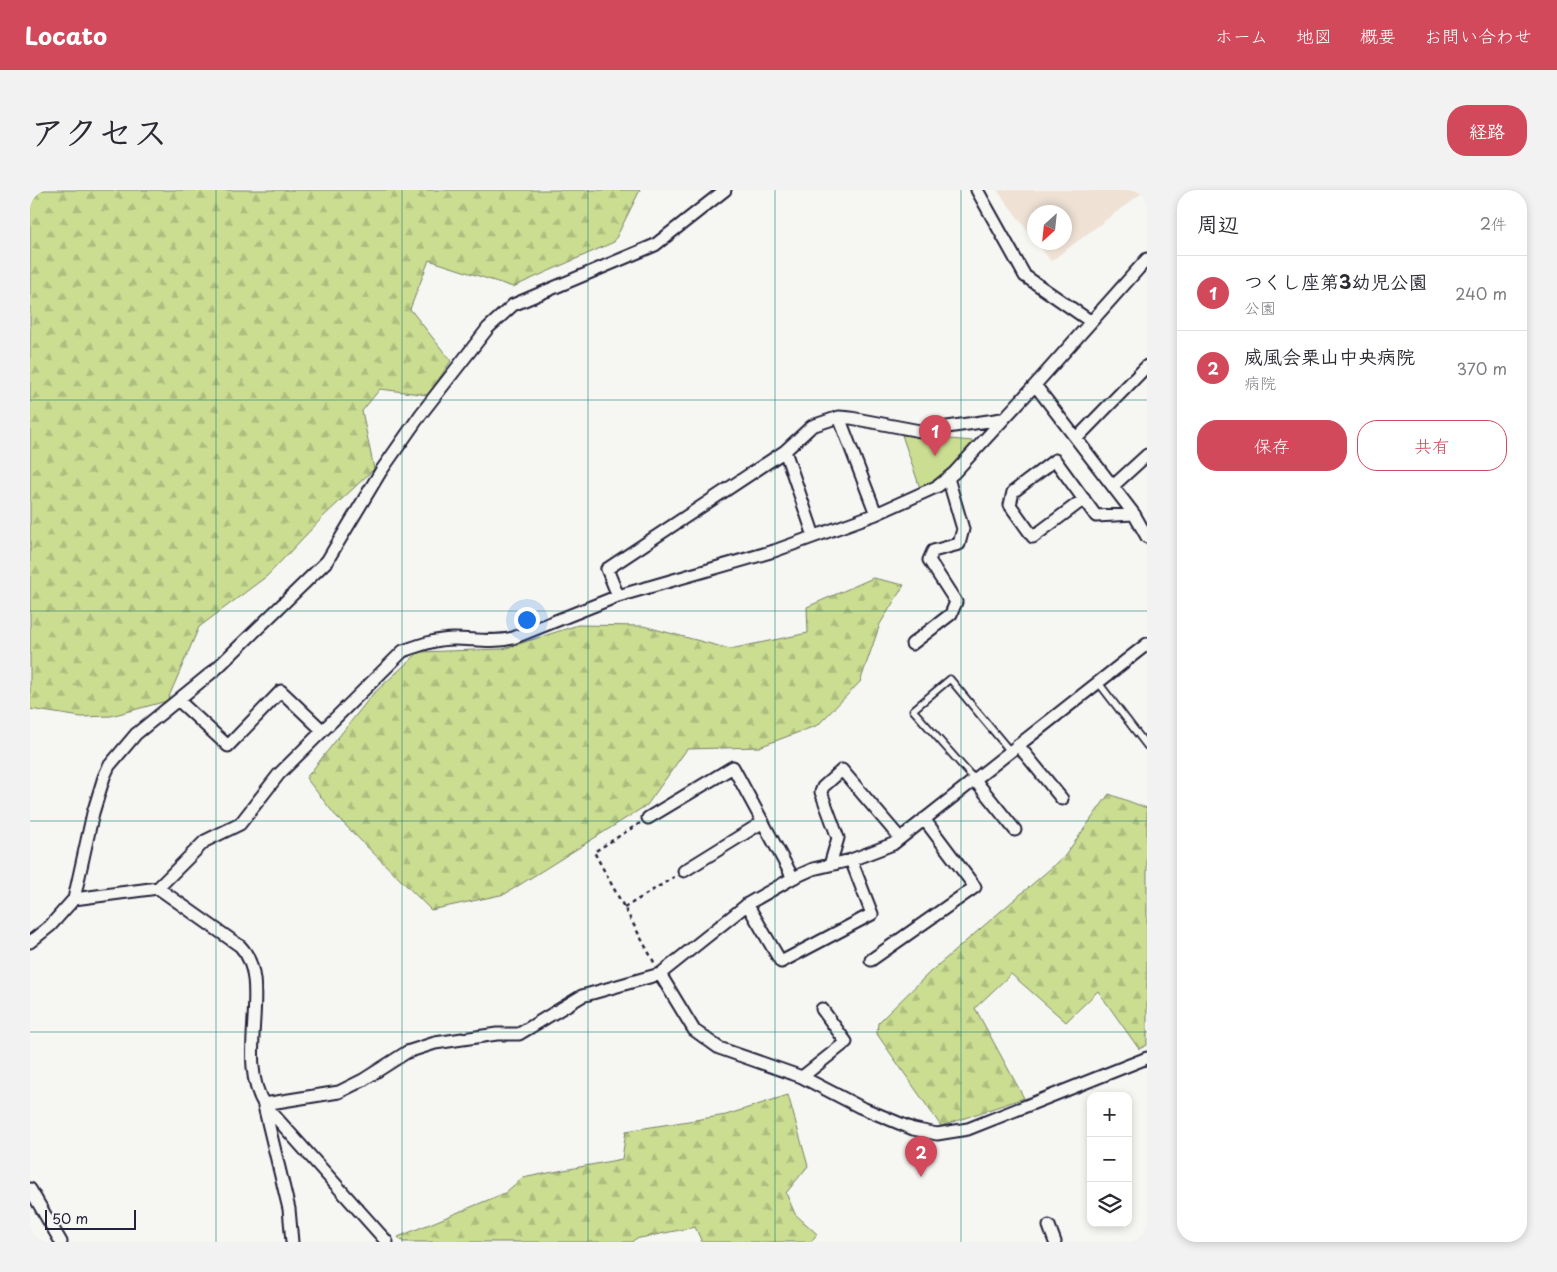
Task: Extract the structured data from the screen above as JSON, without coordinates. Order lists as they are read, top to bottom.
{
  "scale_bar": "50 m",
  "north": "bottom left",
  "page": {
    "header": "Locato",
    "nav": [
      "ホーム",
      "地図",
      "概要",
      "お問い合わせ"
    ],
    "title": "アクセス",
    "buttons": [
      "経路",
      ["保存", "共有"]
    ],
    "heading": ["周辺", "2件"],
    "list": [
      {
        "mark": "1",
        "name": "つくし座第3幼児公園",
        "note": "公園",
        "value": "240 m"
      },
      {
        "mark": "2",
        "name": "威風会栗山中央病院",
        "note": "病院",
        "value": "370 m"
      }
    ],
    "pins": ["1", "2"],
    "map_buttons": ["+", "−"],
    "scale": "50 m"
  }
}
